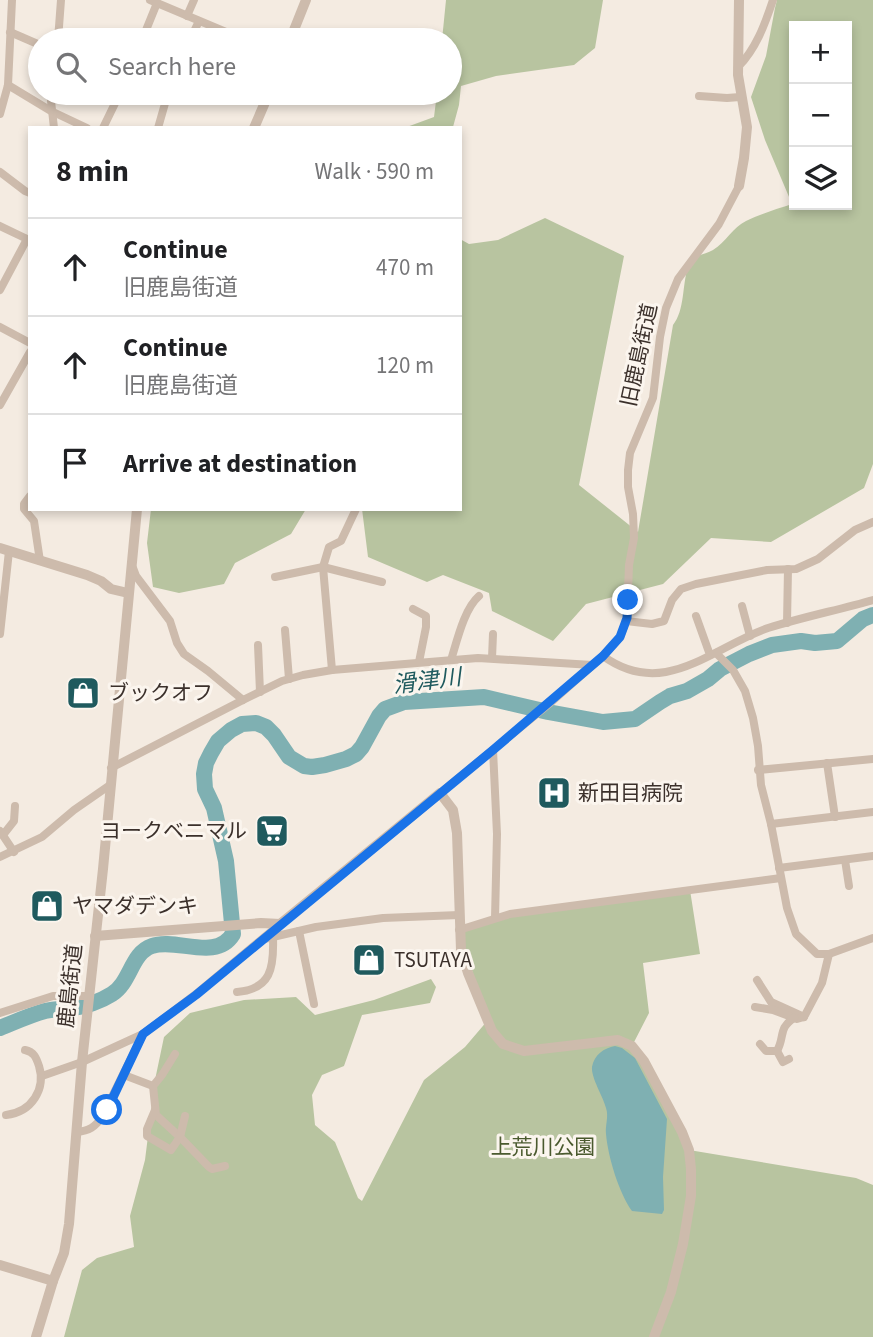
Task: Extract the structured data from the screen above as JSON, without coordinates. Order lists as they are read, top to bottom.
{
  "streets": {
    "street": ["旧鹿島街道", "鹿島街道"]
  },
  "water": ["滑津川"],
  "parks": ["上荒川公園"],
  "places": {
    "shop": ["ブックオフ", "ヤマダデンキ", "TSUTAYA"],
    "hospital": ["新田目病院"],
    "supermarket": ["ヨークベニマル"]
  },
  "page": {
    "map_buttons": ["+", "−"],
    "search": "Search here",
    "heading": ["8 min", "Walk · 590 m"],
    "list": [
      ["Continue", "旧鹿島街道", "470 m"],
      ["Continue", "旧鹿島街道", "120 m"],
      "Arrive at destination"
    ]
  }
}
